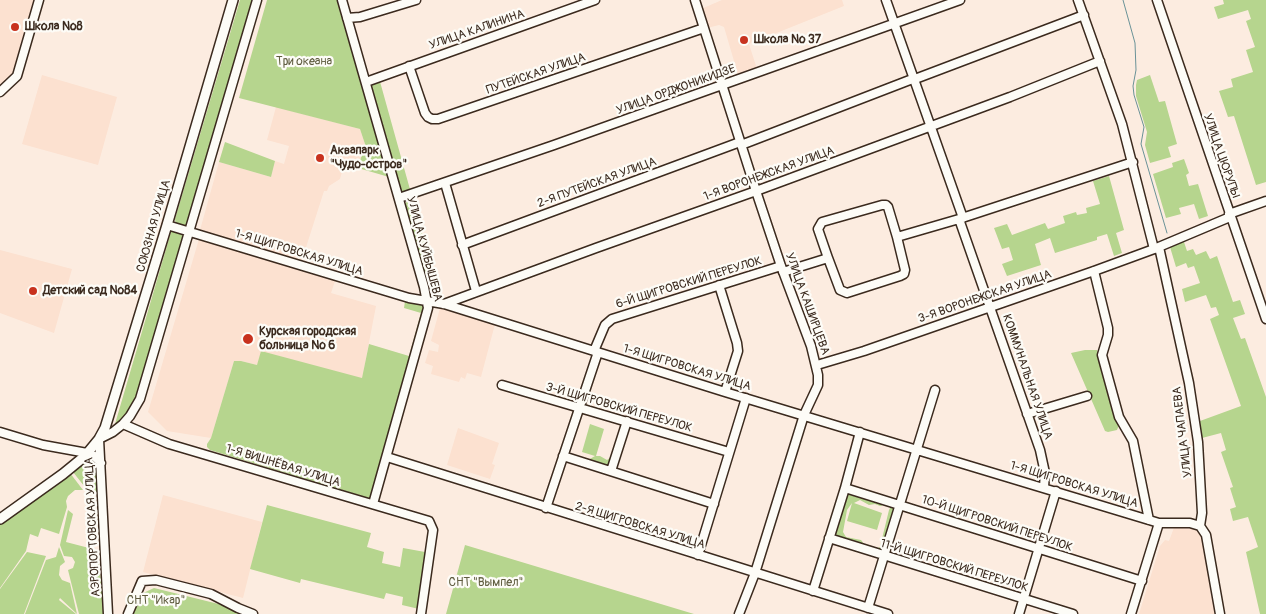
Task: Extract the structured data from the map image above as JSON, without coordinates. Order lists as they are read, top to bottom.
{
  "streets": {
    "main road": ["СОЮЗНАЯ УЛИЦА"],
    "street": [
      "УЛИЦА КАЛИНИНА",
      "ПУТЕЙСКАЯ УЛИЦА",
      "УЛИЦА ОРДЖОНИКИДЗЕ",
      "УЛИЦА ЦЮРУПЫ",
      "1-Я ВОРОНЕЖСКАЯ УЛИЦА",
      "2-Я ПУТЕЙСКАЯ УЛИЦА",
      "УЛИЦА КУЙБЫШЕВА",
      "1-Я ЩИГРОВСКАЯ УЛИЦА",
      "6-Й ЩИГРОВСКИЙ ПЕРЕУЛОК",
      "3-Я ВОРОНЕЖСКАЯ УЛИЦА",
      "УЛИЦА КАШИРЦЕВА",
      "КОММУНАЛЬНАЯ УЛИЦА",
      "3-Й ЩИГРОВСКИЙ ПЕРЕУЛОК",
      "УЛИЦА ЧАПАЕВА",
      "1-Я ВИШНЁВАЯ УЛИЦА",
      "10-Й ЩИГРОВСКИЙ ПЕРЕУЛОК",
      "2-Я ЩИГРОВСКАЯ УЛИЦА",
      "АЭРОПОРТОВСКАЯ УЛИЦА",
      "11-Й ЩИГРОВСКИЙ ПЕРЕУЛОК"
    ]
  },
  "crossings": [
    ["УЛИЦА КАЛИНИНА", "ПУТЕЙСКАЯ УЛИЦА"],
    ["УЛИЦА КАЛИНИНА", "УЛИЦА КУЙБЫШЕВА"],
    ["ПУТЕЙСКАЯ УЛИЦА", "УЛИЦА КАШИРЦЕВА"],
    ["УЛИЦА ОРДЖОНИКИДЗЕ", "УЛИЦА КУЙБЫШЕВА"],
    ["УЛИЦА ОРДЖОНИКИДЗЕ", "УЛИЦА КАШИРЦЕВА"],
    ["УЛИЦА ОРДЖОНИКИДЗЕ", "КОММУНАЛЬНАЯ УЛИЦА"],
    ["УЛИЦА ЦЮРУПЫ", "3-Я ВОРОНЕЖСКАЯ УЛИЦА"],
    ["1-Я ВОРОНЕЖСКАЯ УЛИЦА", "1-Я ЩИГРОВСКАЯ УЛИЦА"],
    ["1-Я ВОРОНЕЖСКАЯ УЛИЦА", "УЛИЦА КАШИРЦЕВА"],
    ["1-Я ВОРОНЕЖСКАЯ УЛИЦА", "КОММУНАЛЬНАЯ УЛИЦА"],
    ["1-Я ВОРОНЕЖСКАЯ УЛИЦА", "УЛИЦА ЧАПАЕВА"],
    ["2-Я ПУТЕЙСКАЯ УЛИЦА", "УЛИЦА КАШИРЦЕВА"],
    ["2-Я ПУТЕЙСКАЯ УЛИЦА", "КОММУНАЛЬНАЯ УЛИЦА"],
    ["2-Я ПУТЕЙСКАЯ УЛИЦА", "УЛИЦА ЧАПАЕВА"],
    ["СОЮЗНАЯ УЛИЦА", "1-Я ЩИГРОВСКАЯ УЛИЦА"],
    ["СОЮЗНАЯ УЛИЦА", "АЭРОПОРТОВСКАЯ УЛИЦА"],
    ["УЛИЦА КУЙБЫШЕВА", "1-Я ЩИГРОВСКАЯ УЛИЦА"],
    ["УЛИЦА КУЙБЫШЕВА", "1-Я ВИШНЁВАЯ УЛИЦА"],
    ["УЛИЦА КУЙБЫШЕВА", "2-Я ЩИГРОВСКАЯ УЛИЦА"],
    ["1-Я ЩИГРОВСКАЯ УЛИЦА", "6-Й ЩИГРОВСКИЙ ПЕРЕУЛОК"],
    ["1-Я ЩИГРОВСКАЯ УЛИЦА", "УЛИЦА КАШИРЦЕВА"],
    ["1-Я ЩИГРОВСКАЯ УЛИЦА", "КОММУНАЛЬНАЯ УЛИЦА"],
    ["1-Я ЩИГРОВСКАЯ УЛИЦА", "УЛИЦА ЧАПАЕВА"],
    ["6-Й ЩИГРОВСКИЙ ПЕРЕУЛОК", "УЛИЦА КАШИРЦЕВА"],
    ["6-Й ЩИГРОВСКИЙ ПЕРЕУЛОК", "3-Й ЩИГРОВСКИЙ ПЕРЕУЛОК"],
    ["6-Й ЩИГРОВСКИЙ ПЕРЕУЛОК", "2-Я ЩИГРОВСКАЯ УЛИЦА"],
    ["3-Я ВОРОНЕЖСКАЯ УЛИЦА", "УЛИЦА КАШИРЦЕВА"],
    ["3-Я ВОРОНЕЖСКАЯ УЛИЦА", "КОММУНАЛЬНАЯ УЛИЦА"],
    ["3-Я ВОРОНЕЖСКАЯ УЛИЦА", "УЛИЦА ЧАПАЕВА"],
    ["УЛИЦА КАШИРЦЕВА", "2-Я ЩИГРОВСКАЯ УЛИЦА"]
  ],
  "parks": ["Три океана", "СНТ \"Вымпел\"", "СНТ \"Икар\""],
  "places": [
    "Школа №8",
    "Школа № 37",
    "Аквапарк \"Чудо-остров\"",
    "Детский сад №84",
    "Курская городская больница № 6"
  ]
}
